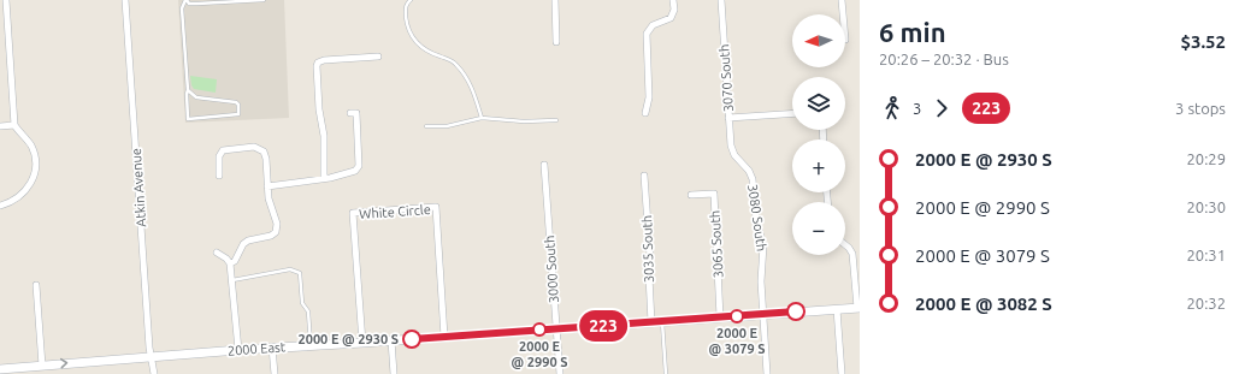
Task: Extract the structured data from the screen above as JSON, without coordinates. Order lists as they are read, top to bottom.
{
  "streets": {
    "street": [
      "3070 South",
      "Atkin Avenue",
      "White Circle",
      "3080 South",
      "3065 South",
      "3035 South",
      "3000 South",
      "2000 East"
    ]
  },
  "crossings": [
    ["3070 South", "3080 South"],
    ["Atkin Avenue", "2000 East"],
    ["White Circle", "2000 East"],
    ["3080 South", "2000 East"],
    ["3065 South", "2000 East"],
    ["3035 South", "2000 East"],
    ["3000 South", "2000 East"]
  ],
  "places": ["2000 E @ 3079 S", "2000 E @ 2990 S", "2000 E @ 2930 S"],
  "lines": ["bus line 223"],
  "north": "left",
  "page": {
    "on_map": "223",
    "heading": ["6 min", "20:26 – 20:32 · Bus", "$3.52"],
    "map_buttons": ["+", "−"],
    "legs": ["3", "223", "3 stops"],
    "list": [
      {
        "name": "2000 E @ 2930 S",
        "value": "20:29"
      },
      {
        "name": "2000 E @ 2990 S",
        "value": "20:30"
      },
      {
        "name": "2000 E @ 3079 S",
        "value": "20:31"
      },
      {
        "name": "2000 E @ 3082 S",
        "value": "20:32"
      }
    ]
  }
}
